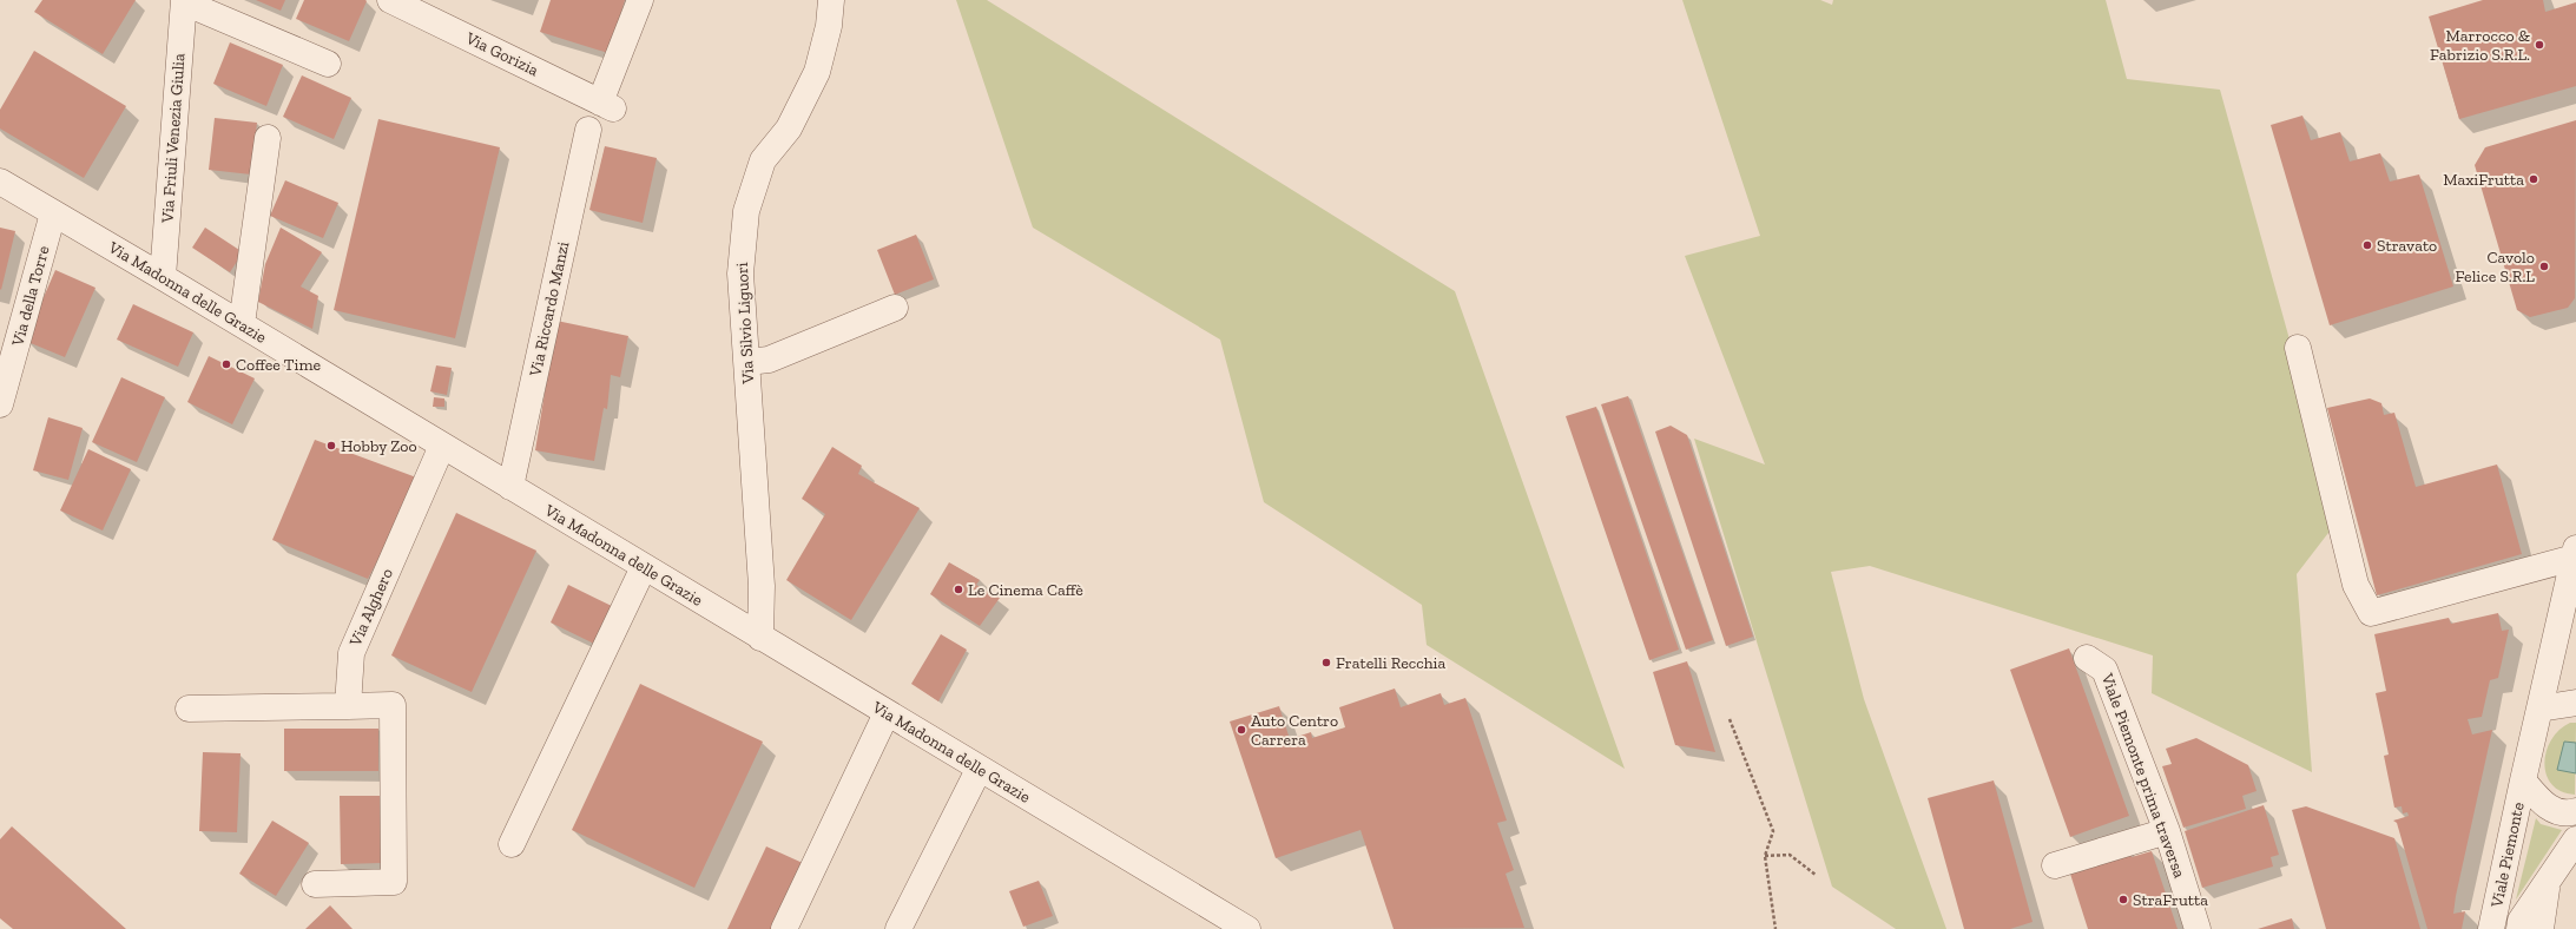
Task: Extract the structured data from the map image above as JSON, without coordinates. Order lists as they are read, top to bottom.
{
  "streets": {
    "street": [
      "Via Gorizia",
      "Via Friuli Venezia Giulia",
      "Via Madonna delle Grazie",
      "Via della Torre",
      "Via Riccardo Manzi",
      "Via Silvio Liguori",
      "Via Alghero",
      "Viale Piemonte prima traversa",
      "Viale Piemonte"
    ]
  },
  "crossings": [
    ["Via Friuli Venezia Giulia", "Via Madonna delle Grazie"],
    ["Via Madonna delle Grazie", "Via della Torre"],
    ["Via Madonna delle Grazie", "Via Riccardo Manzi"],
    ["Via Madonna delle Grazie", "Via Silvio Liguori"],
    ["Via Madonna delle Grazie", "Via Alghero"]
  ],
  "places": [
    "Marrocco & Fabrizio S.R.L.",
    "MaxiFrutta",
    "Stravato",
    "Cavolo Felice S.R.L",
    "Coffee Time",
    "Hobby Zoo",
    "Le Cinema Caffè",
    "Fratelli Recchia",
    "Auto Centro Carrera",
    "StraFrutta"
  ]
}
